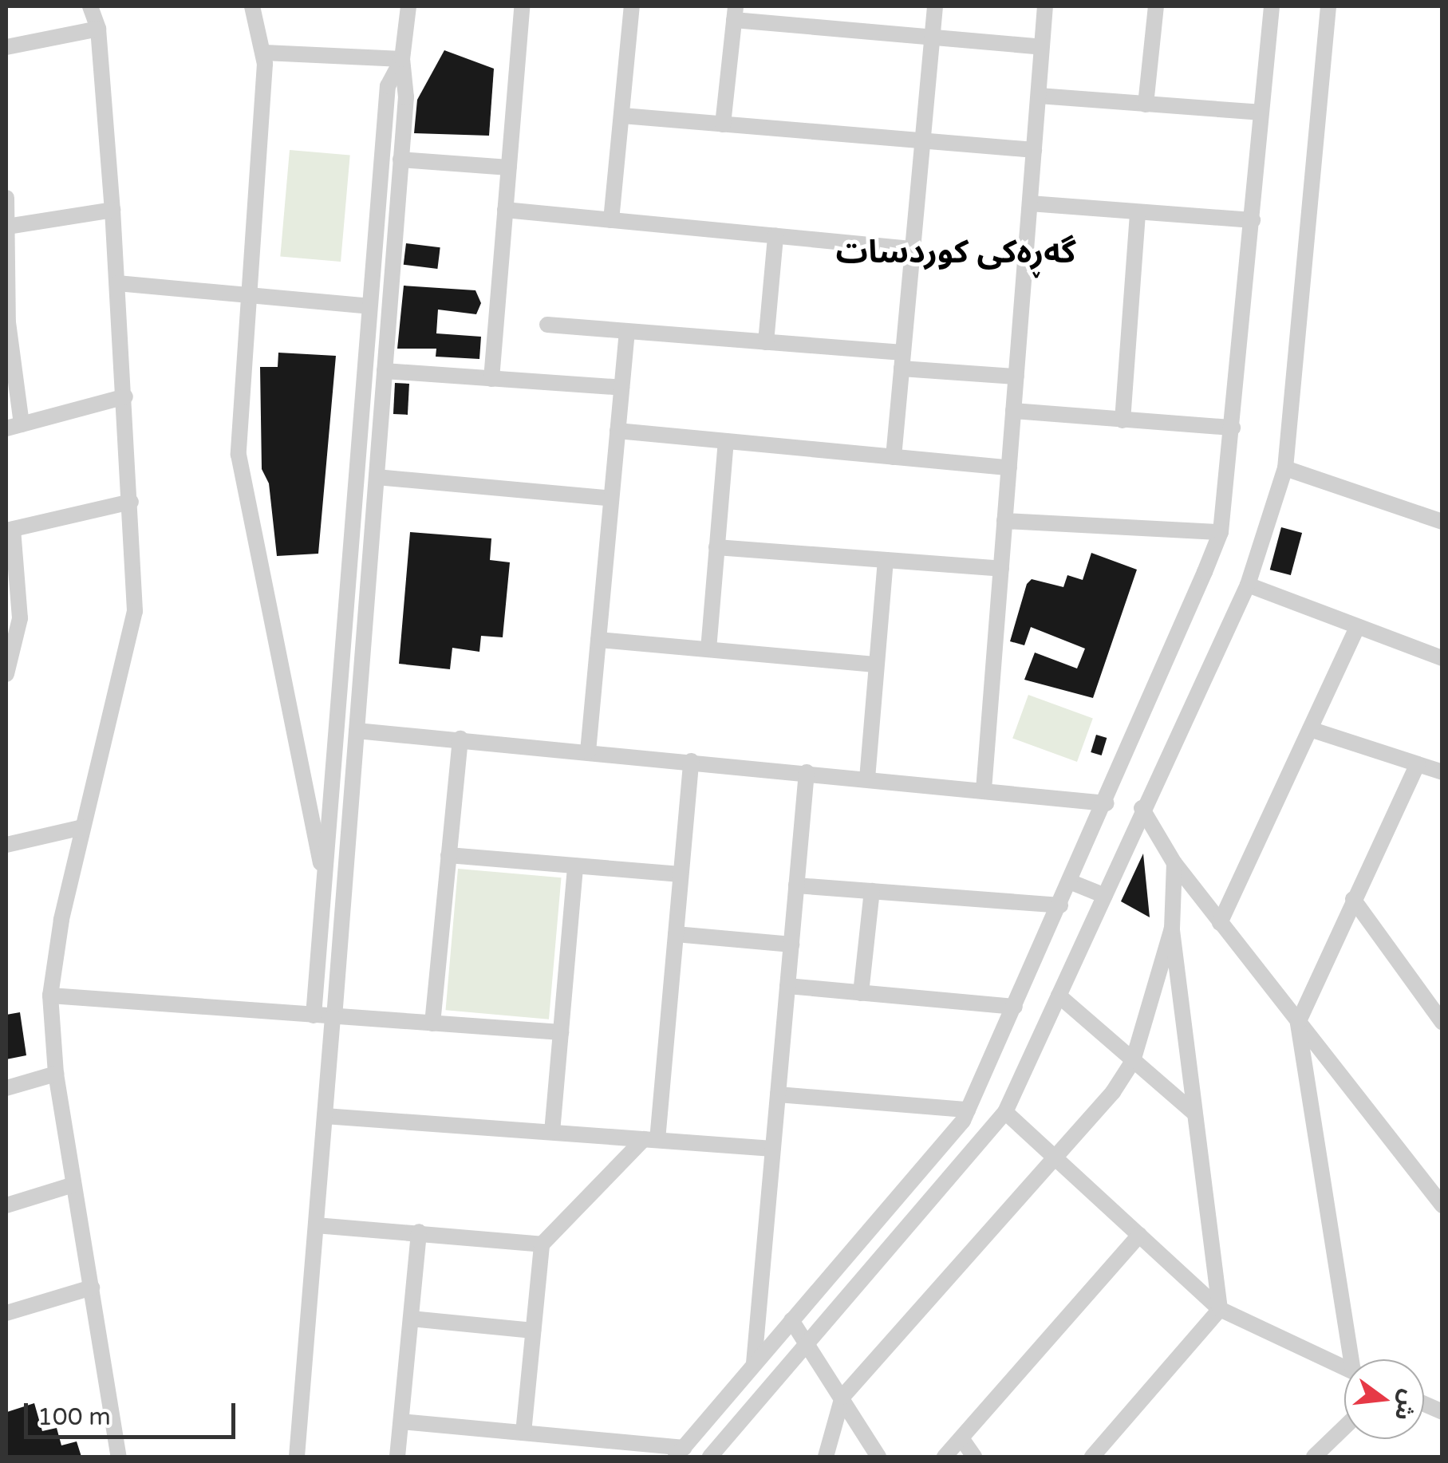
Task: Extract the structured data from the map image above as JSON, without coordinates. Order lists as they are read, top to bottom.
{
  "districts": ["گەڕەکی کوردسات"],
  "scale_bar": "100 m",
  "north": "right"
}
